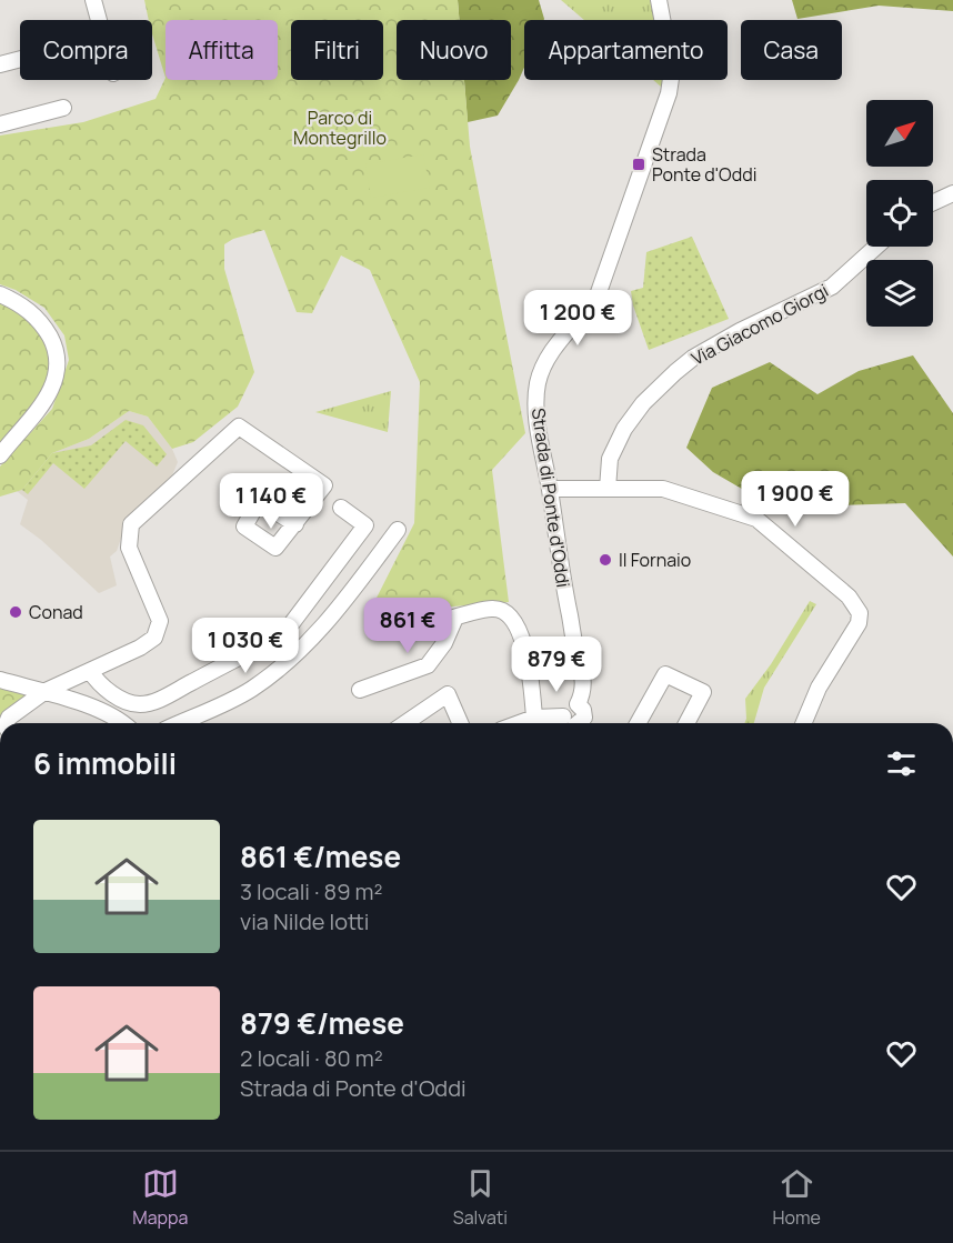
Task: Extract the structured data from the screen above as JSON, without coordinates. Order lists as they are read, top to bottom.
{
  "streets": {
    "street": ["Via Giacomo Giorgi", "Strada di Ponte d'Oddi"]
  },
  "parks": ["Parco di Montegrillo"],
  "places": {
    "transit": ["Strada Ponte d'Oddi"],
    "other": ["Il Fornaio", "Conad"]
  },
  "north": "top right",
  "page": {
    "chip": [
      "Compra",
      "Affitta",
      "Filtri",
      "Nuovo",
      "Appartamento",
      "Casa"
    ],
    "price": [
      "1 200 €",
      "1 900 €",
      "1 140 €",
      "861 €",
      "1 030 €",
      "879 €"
    ],
    "heading": "6 immobili",
    "list": [
      {
        "name": "861 €/mese",
        "note": "3 locali · 89 m² · via Nilde Iotti"
      },
      {
        "name": "879 €/mese",
        "note": "2 locali · 80 m² · Strada di Ponte d'Oddi"
      }
    ],
    "tabs": ["Mappa", "Salvati", "Home"]
  }
}
